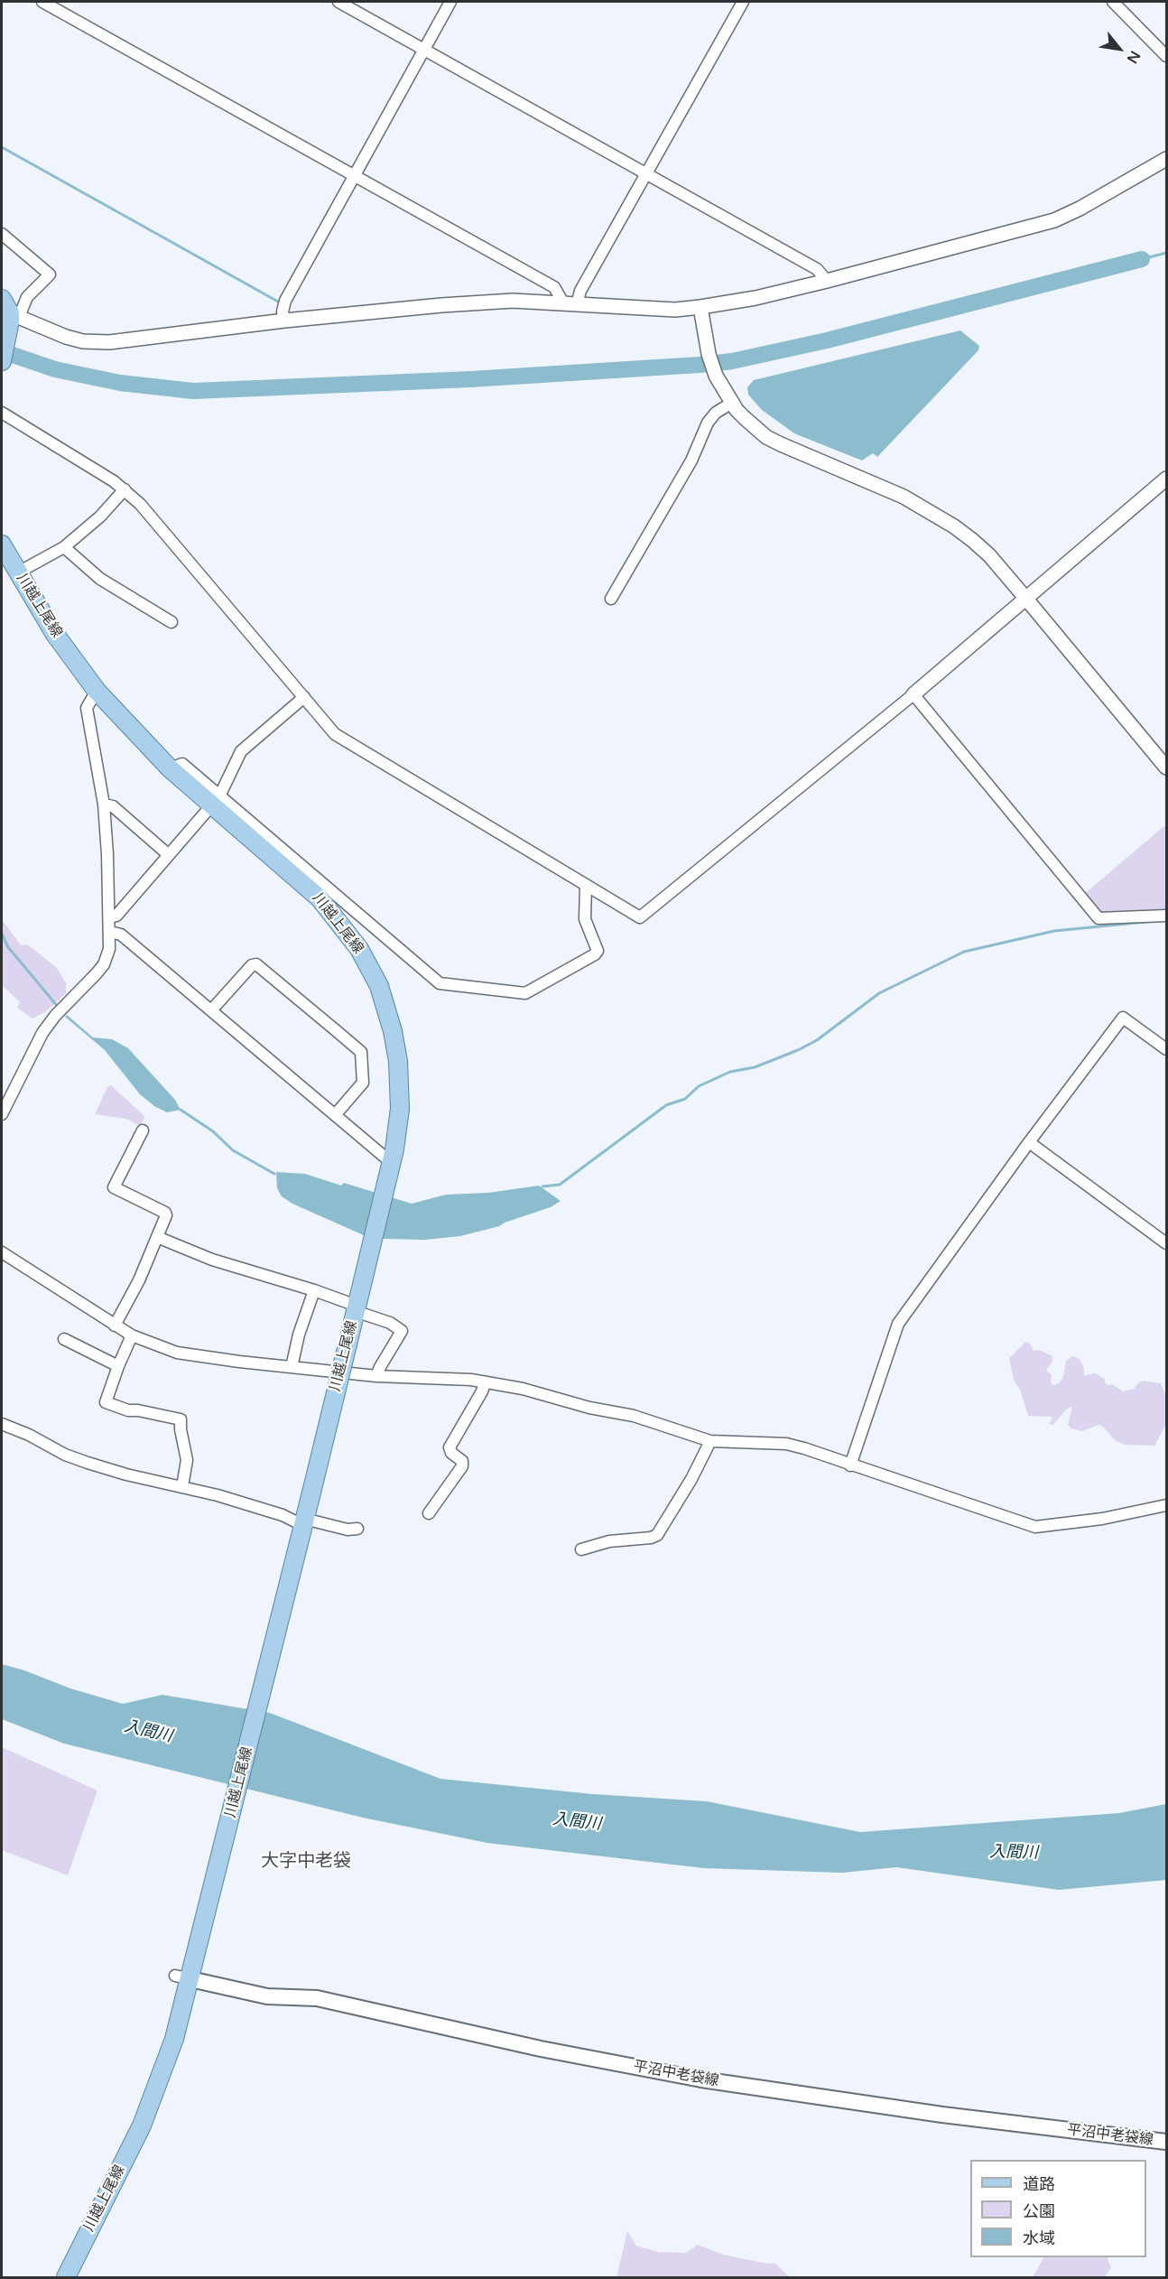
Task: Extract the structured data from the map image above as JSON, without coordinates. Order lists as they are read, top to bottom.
{
  "streets": {
    "main road": ["川越上尾線", "平沼中老袋線"]
  },
  "crossings": [
    ["川越上尾線", "平沼中老袋線"]
  ],
  "districts": ["大字中老袋"],
  "water": ["入間川"],
  "legend": ["道路", "公園", "水域"],
  "north": "bottom right"
}
